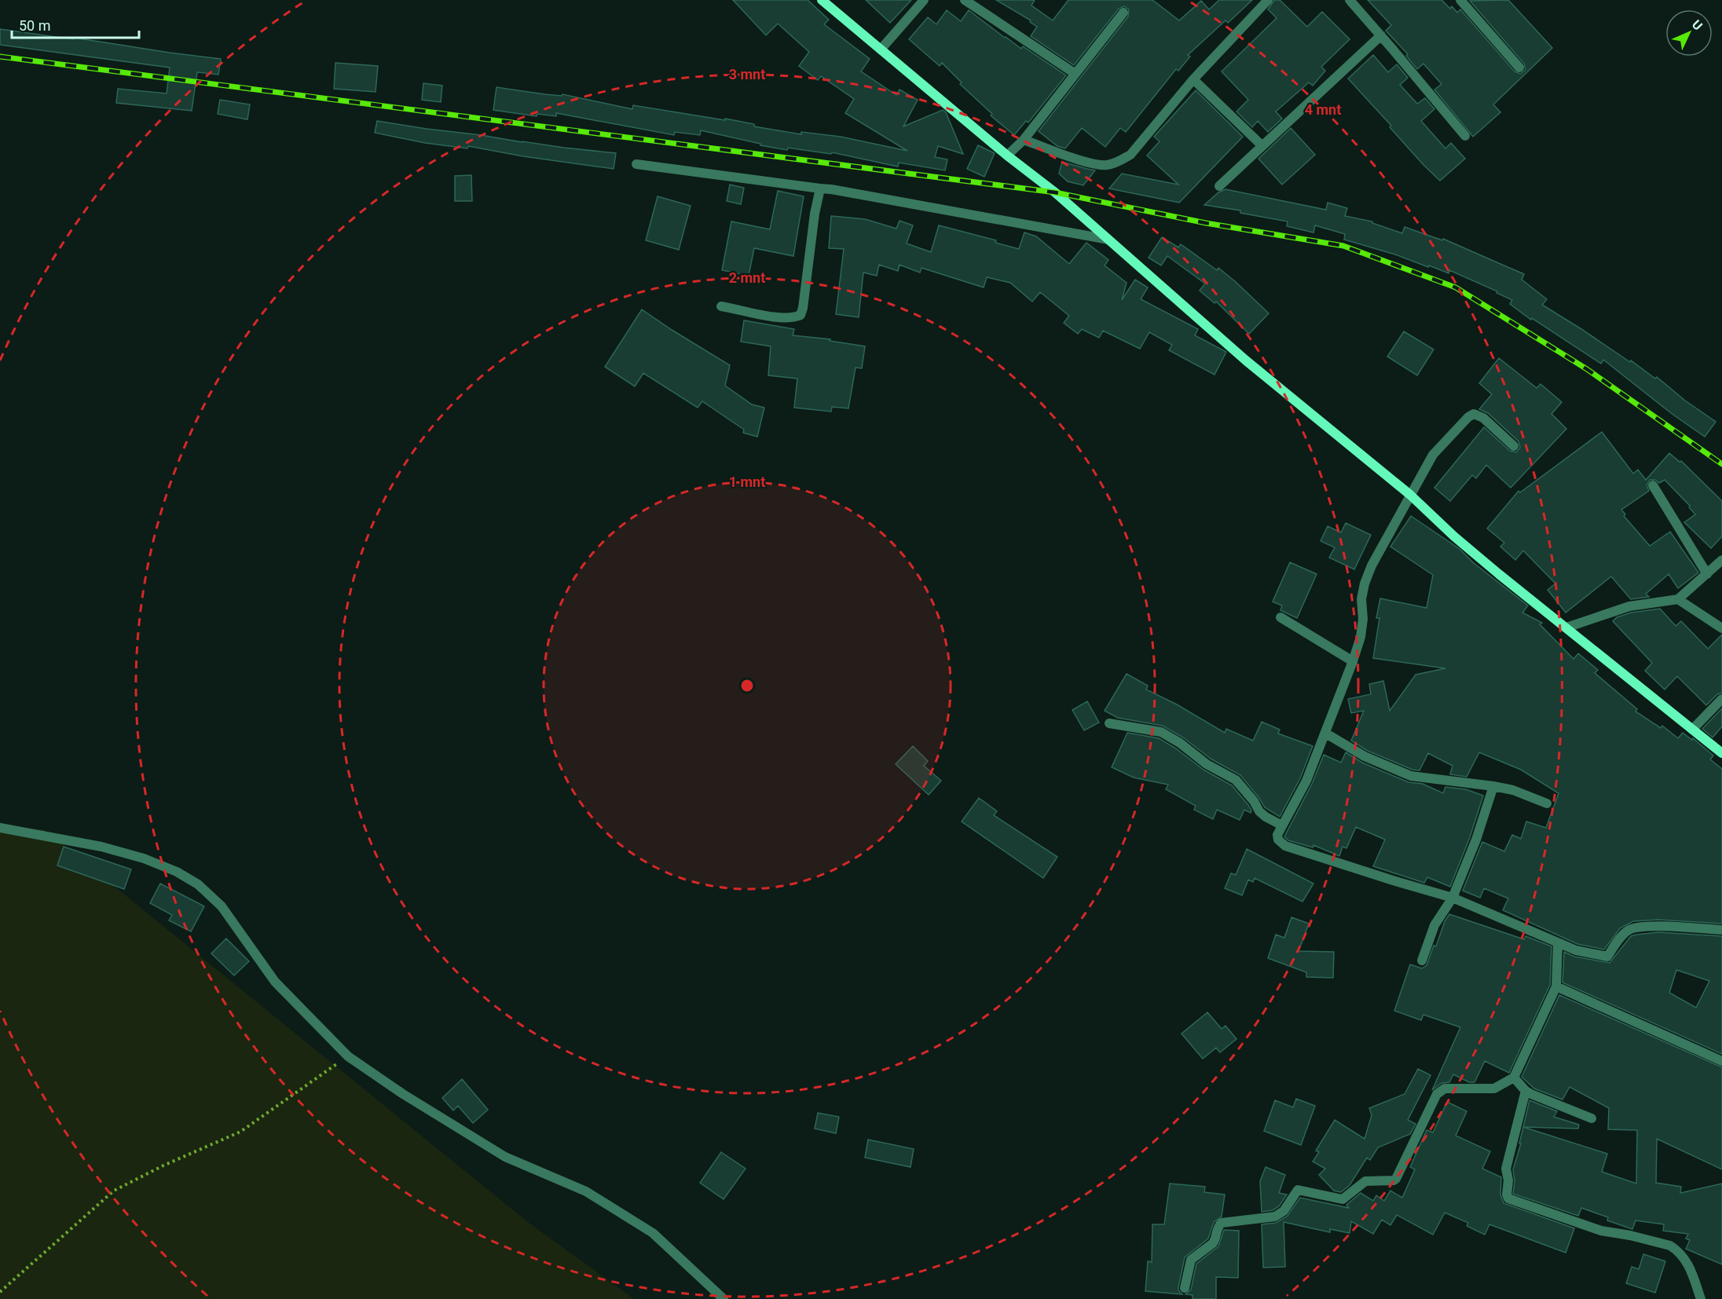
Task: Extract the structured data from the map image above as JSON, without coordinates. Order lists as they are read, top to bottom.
{
  "scale_bar": "50 m",
  "north": "top right",
  "rings": [
    "3 mnt",
    "4 mnt",
    "2 mnt",
    "1 mnt"
  ]
}
